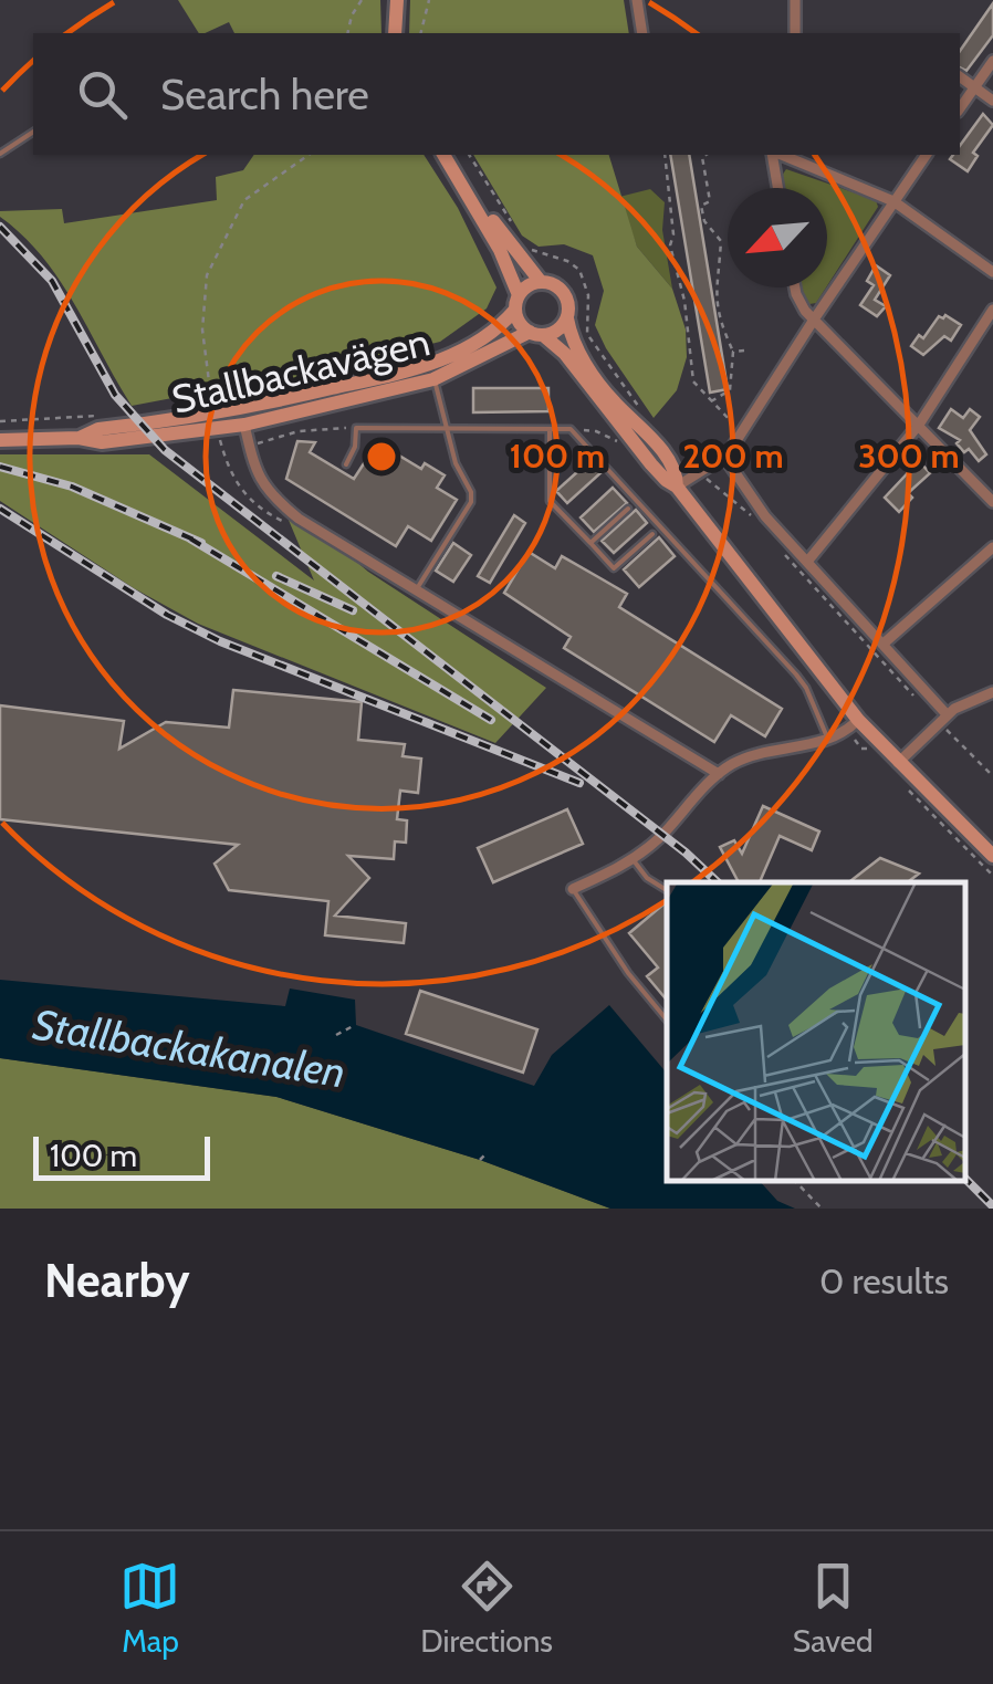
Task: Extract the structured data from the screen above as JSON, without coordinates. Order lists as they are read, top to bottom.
{
  "streets": {
    "street": ["Stallbackavägen"]
  },
  "water": ["Stallbackakanalen"],
  "scale_bar": "100 m",
  "north": "bottom left",
  "page": {
    "search": "Search here",
    "scale": "100 m",
    "heading": ["Nearby", "0 results"],
    "nav": ["Map", "Directions", "Saved"]
  },
  "rings": ["100 m", "200 m", "300 m"]
}
